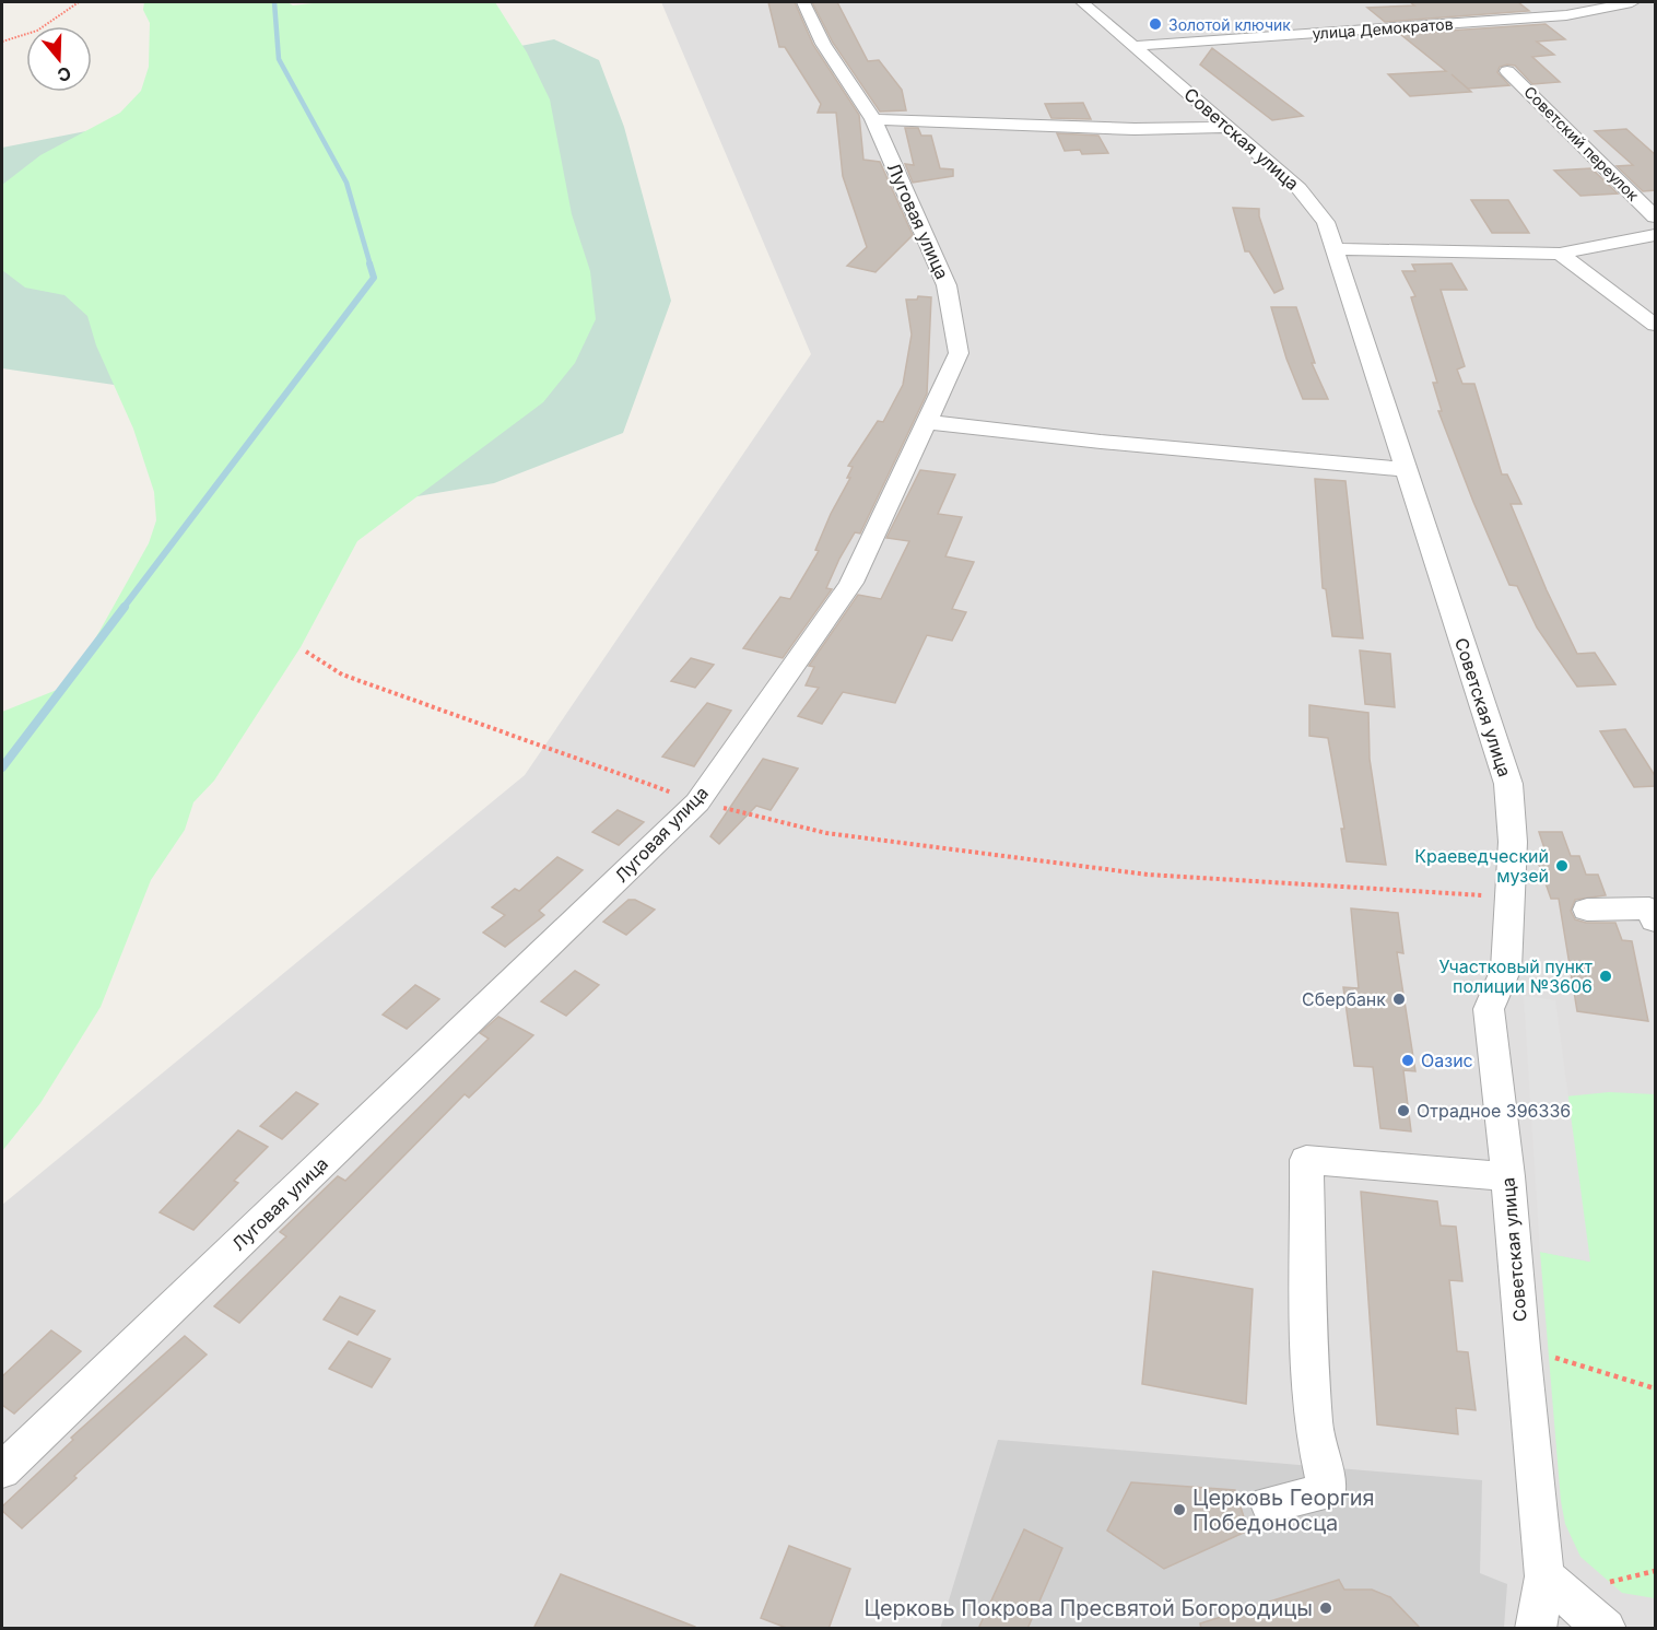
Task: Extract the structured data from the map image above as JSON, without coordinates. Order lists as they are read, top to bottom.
{
  "streets": {
    "street": [
      "улица Демократов",
      "Советская улица",
      "Советский переулок",
      "Луговая улица"
    ]
  },
  "crossings": [
    ["улица Демократов", "Советская улица"]
  ],
  "places": [
    "Золотой ключик",
    "Краеведческий музей",
    "Участковый пункт полиции №3606",
    "Сбербанк",
    "Оазис",
    "Отрадное 396336",
    "Церковь Георгия Победоносца",
    "Церковь Покрова Пресвятой Богородицы"
  ],
  "north": "bottom"
}
